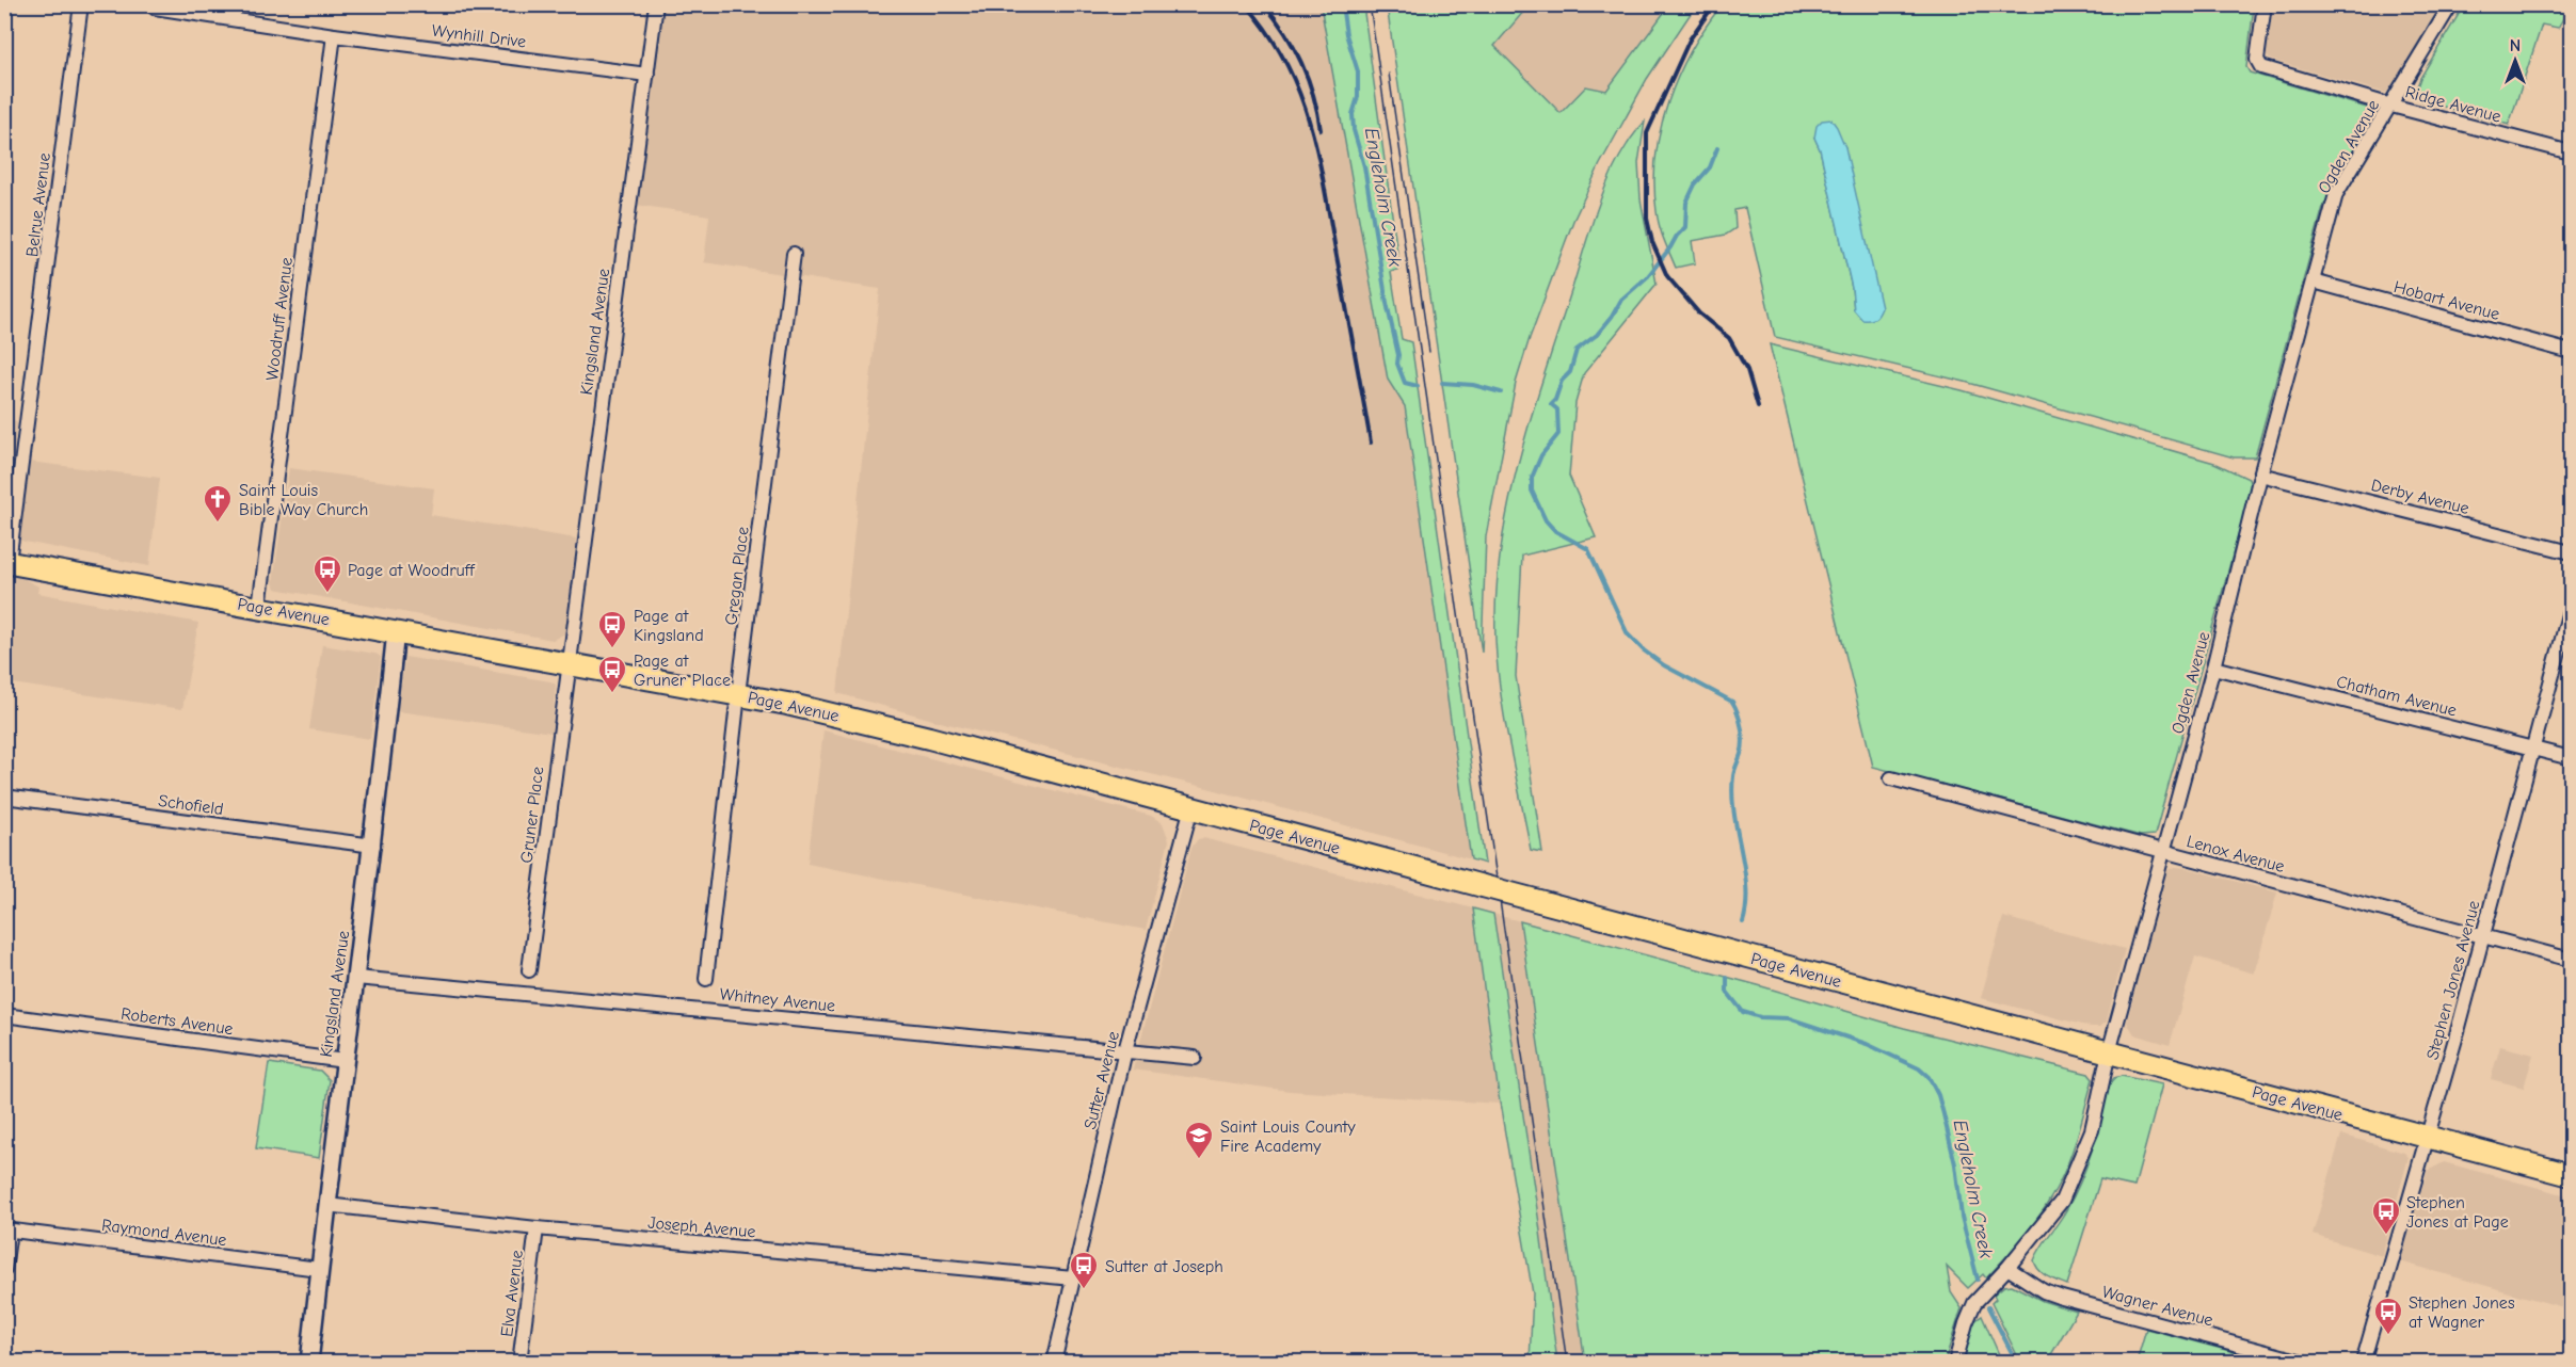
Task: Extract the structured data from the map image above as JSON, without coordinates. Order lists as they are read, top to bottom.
{
  "streets": {
    "main road": ["Page Avenue"],
    "street": [
      "Wynhill Drive",
      "Ridge Avenue",
      "Ogden Avenue",
      "Belrue Avenue",
      "Hobart Avenue",
      "Woodruff Avenue",
      "Kingsland Avenue",
      "Derby Avenue",
      "Gregan Place",
      "Chatham Avenue",
      "Schofield",
      "Gruner Place",
      "Lenox Avenue",
      "Stephen Jones Avenue",
      "Whitney Avenue",
      "Roberts Avenue",
      "Sutter Avenue",
      "Joseph Avenue",
      "Raymond Avenue",
      "Elva Avenue",
      "Wagner Avenue"
    ]
  },
  "crossings": [
    ["Wynhill Drive", "Woodruff Avenue"],
    ["Wynhill Drive", "Kingsland Avenue"],
    ["Ridge Avenue", "Ogden Avenue"],
    ["Ogden Avenue", "Hobart Avenue"],
    ["Ogden Avenue", "Derby Avenue"],
    ["Ogden Avenue", "Page Avenue"],
    ["Ogden Avenue", "Chatham Avenue"],
    ["Ogden Avenue", "Lenox Avenue"],
    ["Ogden Avenue", "Wagner Avenue"],
    ["Belrue Avenue", "Page Avenue"],
    ["Woodruff Avenue", "Page Avenue"],
    ["Kingsland Avenue", "Page Avenue"],
    ["Kingsland Avenue", "Schofield"],
    ["Kingsland Avenue", "Gruner Place"],
    ["Kingsland Avenue", "Whitney Avenue"],
    ["Kingsland Avenue", "Roberts Avenue"],
    ["Kingsland Avenue", "Joseph Avenue"],
    ["Kingsland Avenue", "Raymond Avenue"],
    ["Gregan Place", "Page Avenue"],
    ["Page Avenue", "Gruner Place"],
    ["Page Avenue", "Stephen Jones Avenue"],
    ["Page Avenue", "Sutter Avenue"],
    ["Chatham Avenue", "Stephen Jones Avenue"],
    ["Lenox Avenue", "Stephen Jones Avenue"],
    ["Whitney Avenue", "Sutter Avenue"],
    ["Sutter Avenue", "Joseph Avenue"],
    ["Joseph Avenue", "Elva Avenue"]
  ],
  "water": ["Engleholm Creek"],
  "places": {
    "church": ["Saint Louis Bible Way Church"],
    "bus stop": [
      "Page at Woodruff",
      "Page at Kingsland",
      "Page at Gruner Place",
      "Stephen Jones at Page",
      "Sutter at Joseph",
      "Stephen Jones at Wagner"
    ],
    "school or university": ["Saint Louis County Fire Academy"]
  },
  "north": "top"
}
